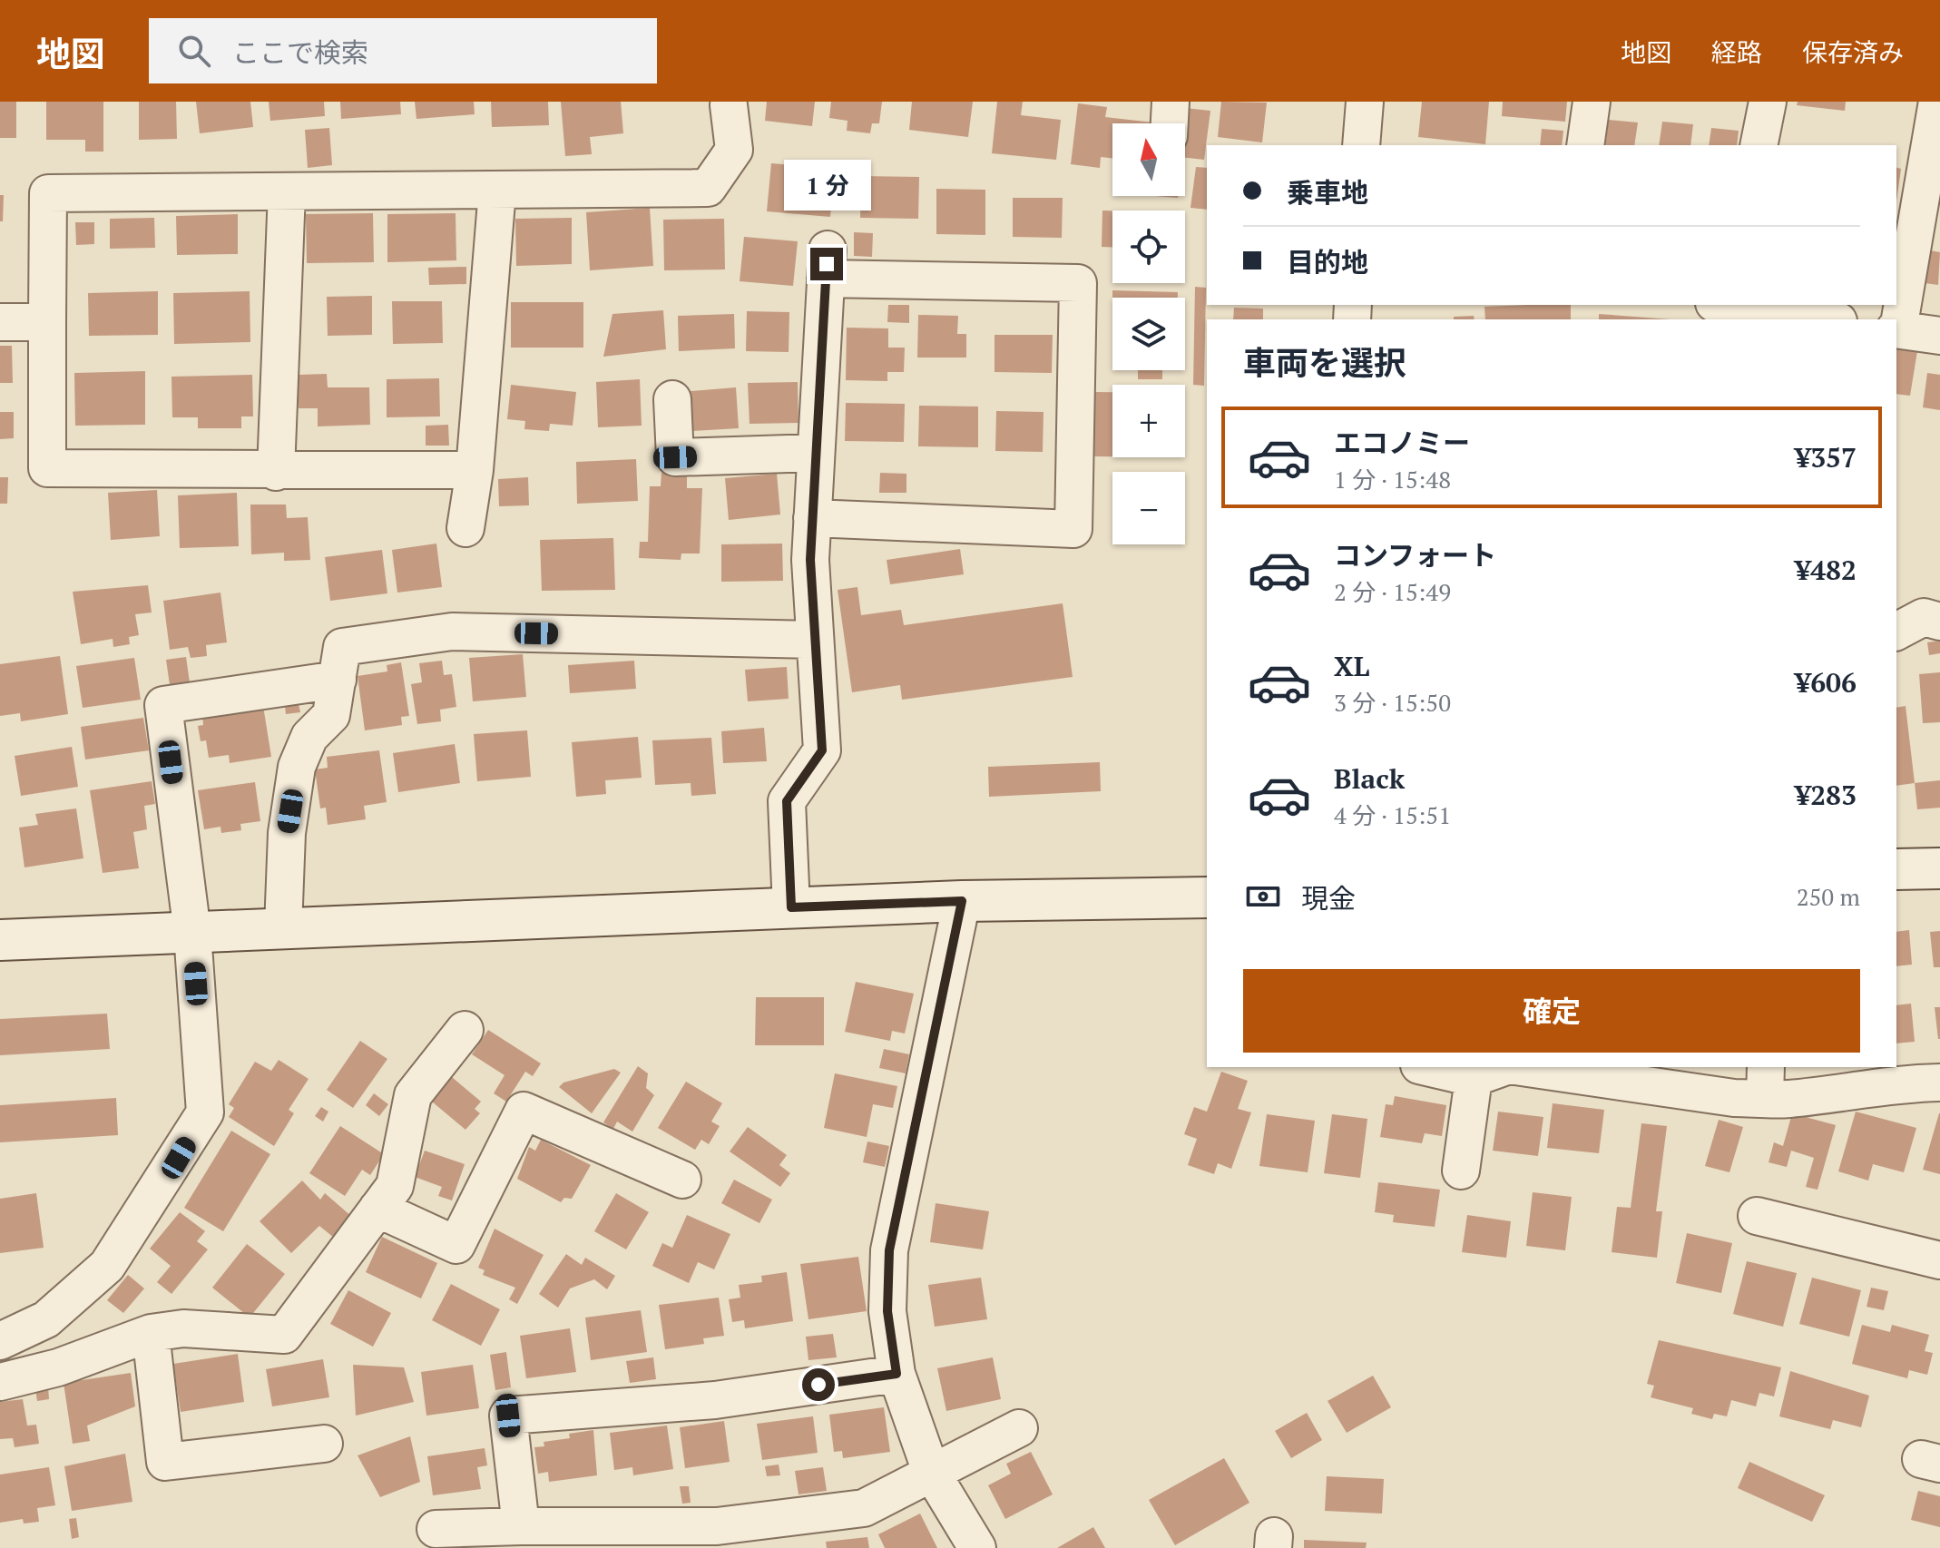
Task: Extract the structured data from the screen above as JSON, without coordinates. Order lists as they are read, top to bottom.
{
  "north": "top",
  "page": {
    "header": "地図",
    "search": "ここで検索",
    "nav": ["地図", "経路", "保存済み"],
    "map_buttons": ["+", "−"],
    "banner": ["乗車地", "目的地"],
    "bubble": "1 分",
    "heading": "車両を選択",
    "list": [
      {
        "name": "エコノミー",
        "note": "1 分 · 15:48",
        "value": "¥357"
      },
      {
        "name": "コンフォート",
        "note": "2 分 · 15:49",
        "value": "¥482"
      },
      {
        "name": "XL",
        "note": "3 分 · 15:50",
        "value": "¥606"
      },
      {
        "name": "Black",
        "note": "4 分 · 15:51",
        "value": "¥283"
      }
    ],
    "pay": ["現金", "250 m"],
    "buttons": "確定"
  }
}
